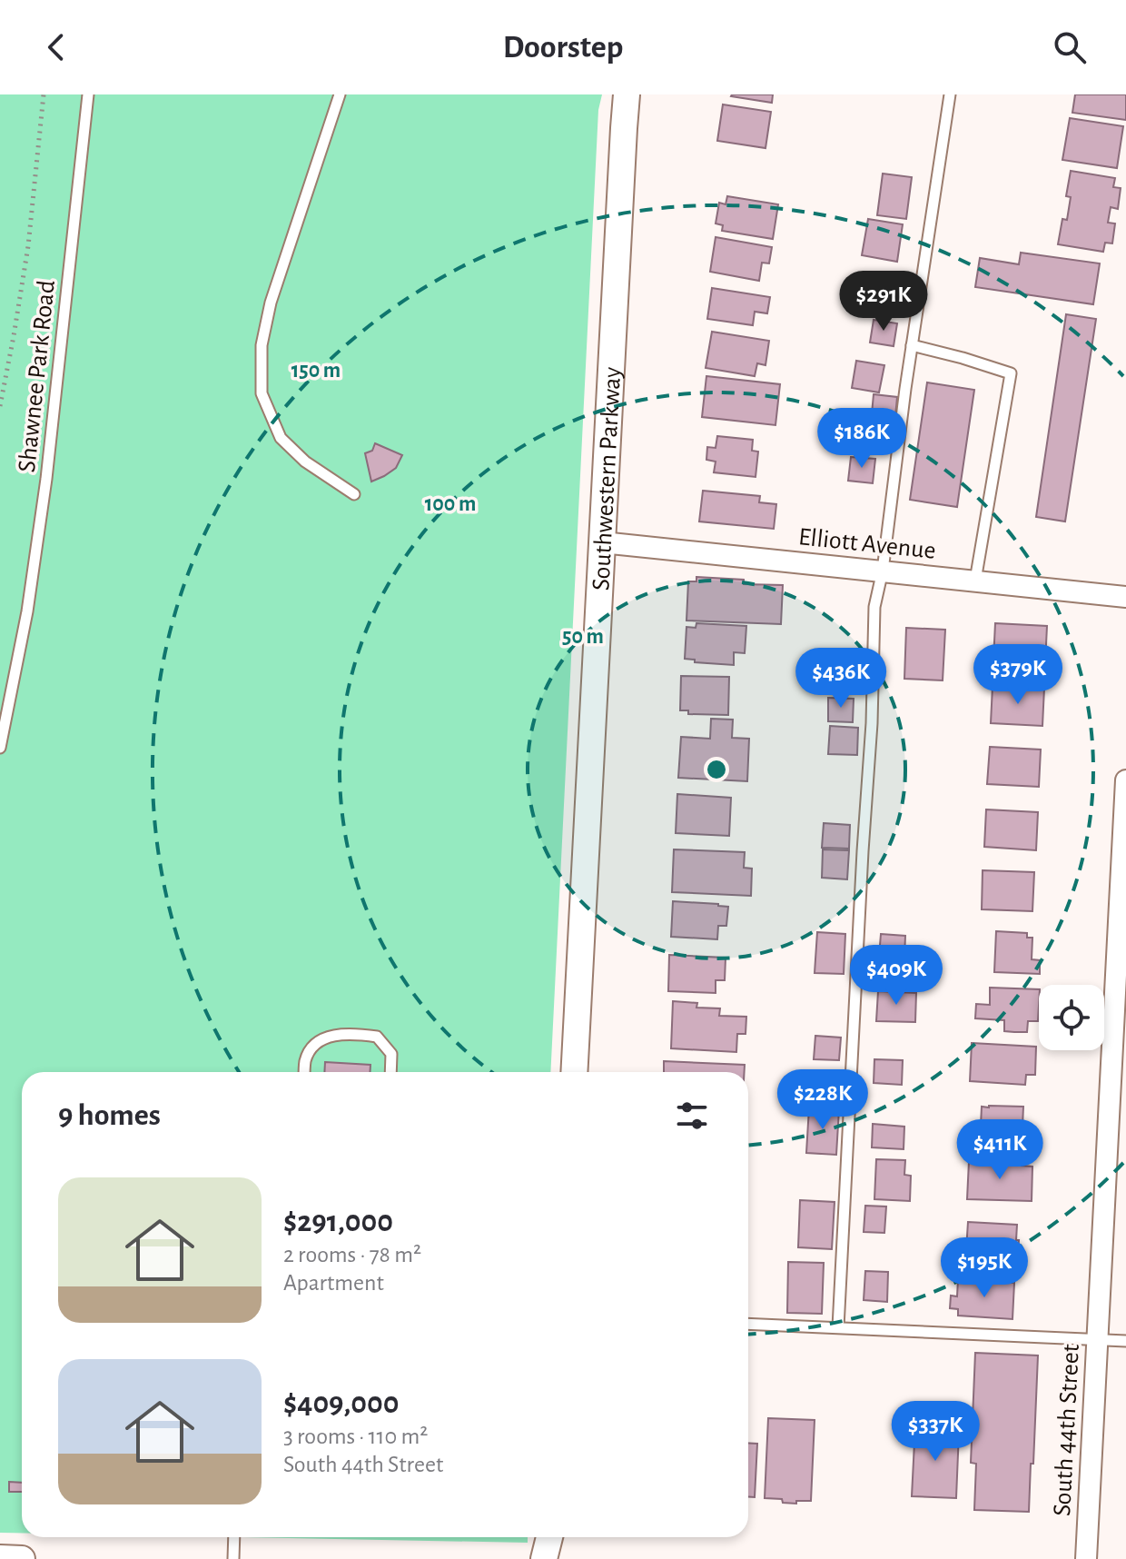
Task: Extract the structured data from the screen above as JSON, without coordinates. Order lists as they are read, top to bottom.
{
  "streets": {
    "street": ["Southwestern Parkway", "Elliott Avenue", "South 44th Street"],
    "lane": ["Shawnee Park Road"]
  },
  "crossings": [
    ["Southwestern Parkway", "Elliott Avenue"]
  ],
  "page": {
    "header": "Doorstep",
    "price": [
      "$291K",
      "$186K",
      "$379K",
      "$436K",
      "$409K",
      "$228K",
      "$411K",
      "$195K",
      "$337K"
    ],
    "heading": "9 homes",
    "list": [
      {
        "name": "$291,000",
        "note": "2 rooms · 78 m² · Apartment"
      },
      {
        "name": "$409,000",
        "note": "3 rooms · 110 m² · South 44th Street"
      }
    ]
  },
  "rings": ["150 m", "100 m", "50 m"]
}
